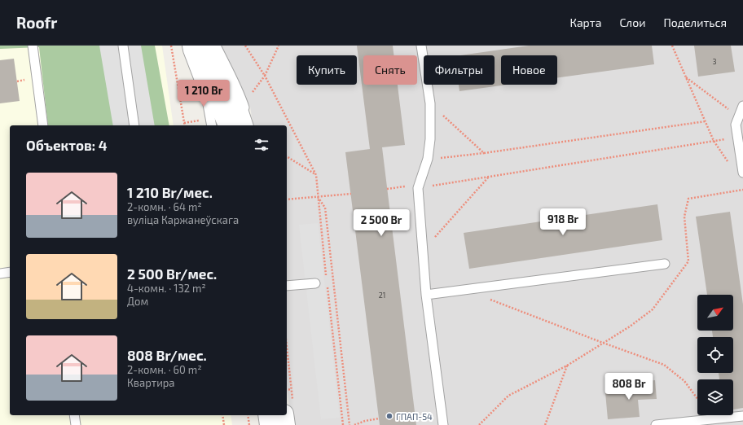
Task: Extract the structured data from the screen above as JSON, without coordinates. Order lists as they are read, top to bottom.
{
  "places": ["ГПАП-54"],
  "house_numbers": ["3", "21"],
  "north": "top right",
  "page": {
    "header": "Roofr",
    "nav": ["Карта", "Слои", "Поделиться"],
    "chip": [
      "Купить",
      "Снять",
      "Фильтры",
      "Новое"
    ],
    "price": [
      "1 210 Br",
      "918 Br",
      "2 500 Br",
      "808 Br"
    ],
    "heading": "Объектов: 4",
    "list": [
      {
        "name": "1 210 Br/мес.",
        "note": "2-комн. · 64 m² · вуліца Каржанеўскага"
      },
      {
        "name": "2 500 Br/мес.",
        "note": "4-комн. · 132 m² · Дом"
      },
      {
        "name": "808 Br/мес.",
        "note": "2-комн. · 60 m² · Квартира"
      }
    ]
  }
}
